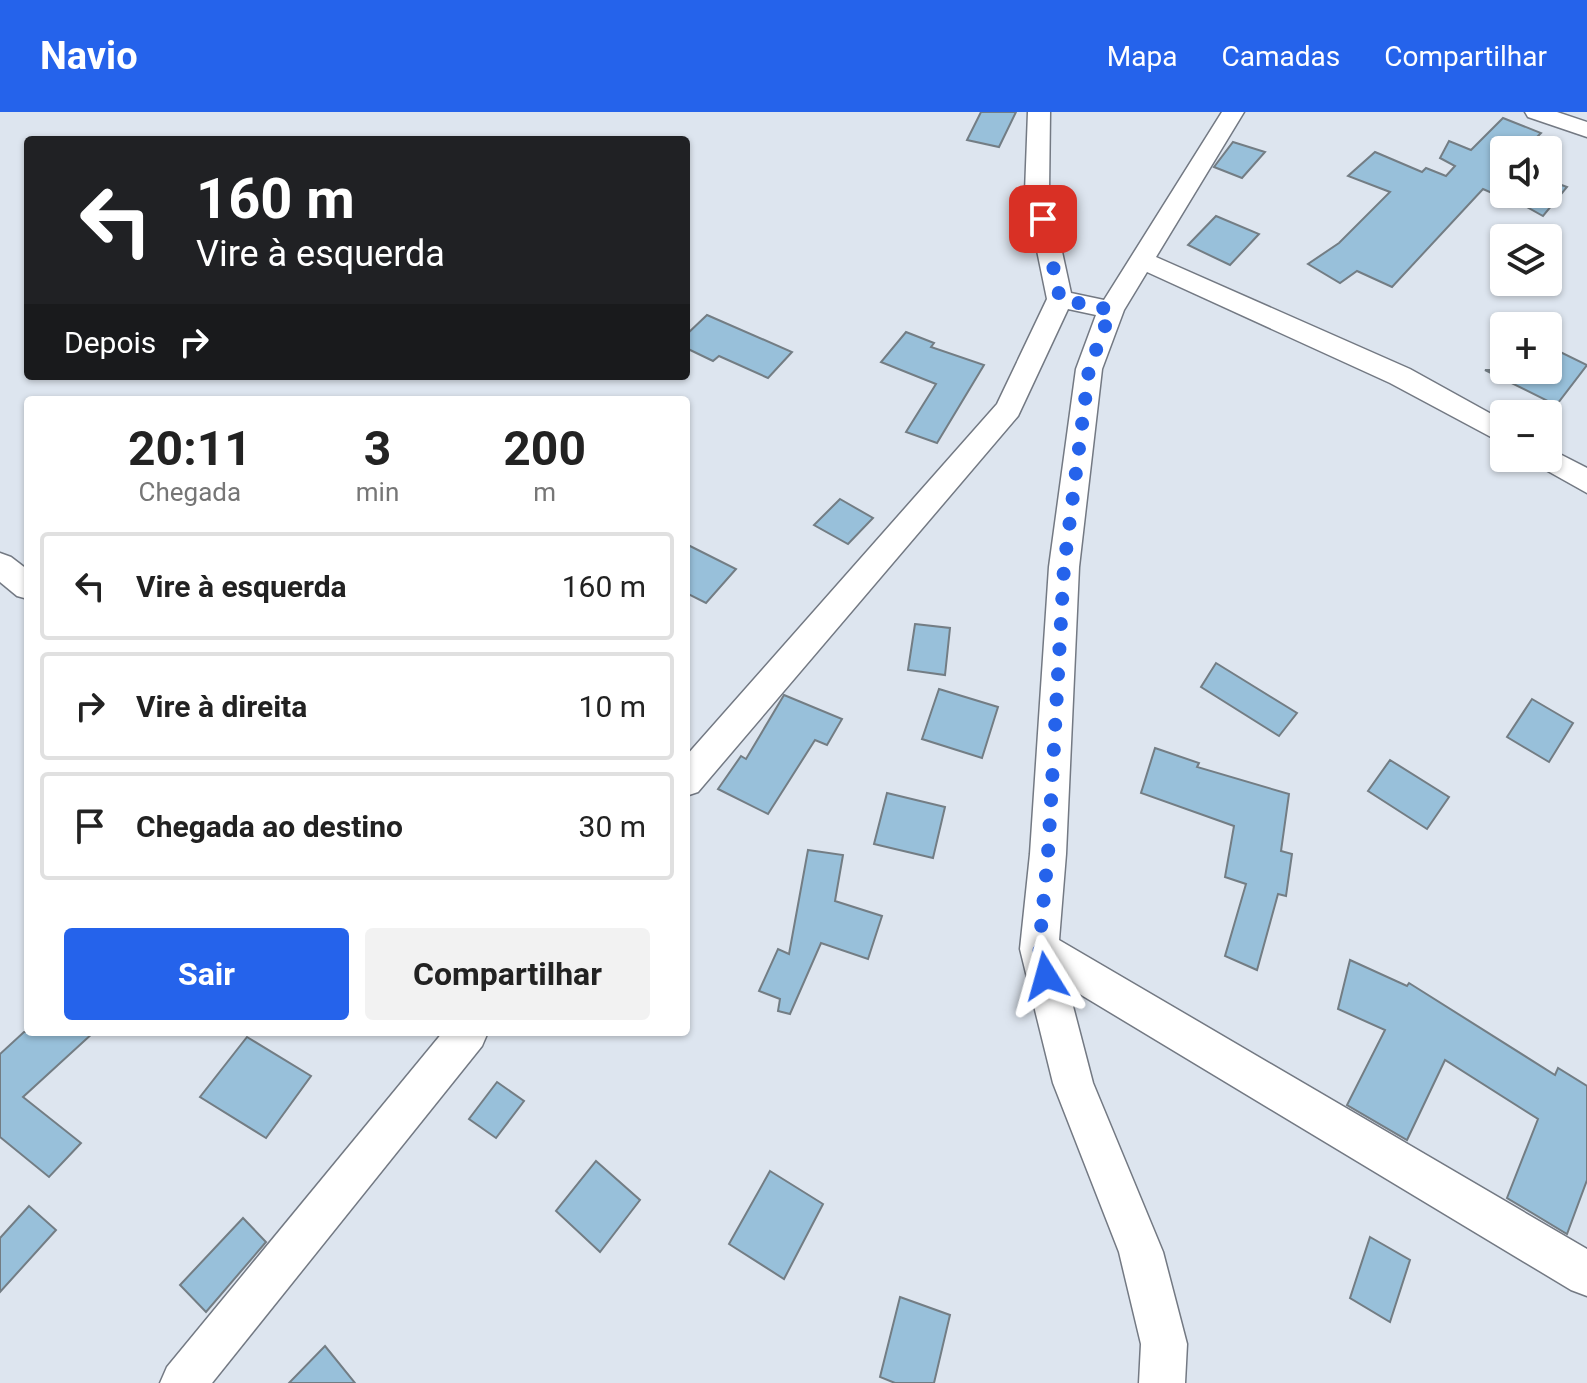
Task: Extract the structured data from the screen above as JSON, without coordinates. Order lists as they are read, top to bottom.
{
  "page": {
    "header": "Navio",
    "nav": ["Mapa", "Camadas", "Compartilhar"],
    "map_buttons": ["+", "−"],
    "turn": ["160 m", "Vire à esquerda"],
    "then": "Depois",
    "eta": [
      "20:11",
      "Chegada",
      "3",
      "min",
      "200",
      "m"
    ],
    "list": [
      {
        "name": "Vire à esquerda",
        "value": "160 m"
      },
      {
        "name": "Vire à direita",
        "value": "10 m"
      },
      {
        "name": "Chegada ao destino",
        "value": "30 m"
      }
    ],
    "buttons": ["Sair", "Compartilhar"]
  }
}
